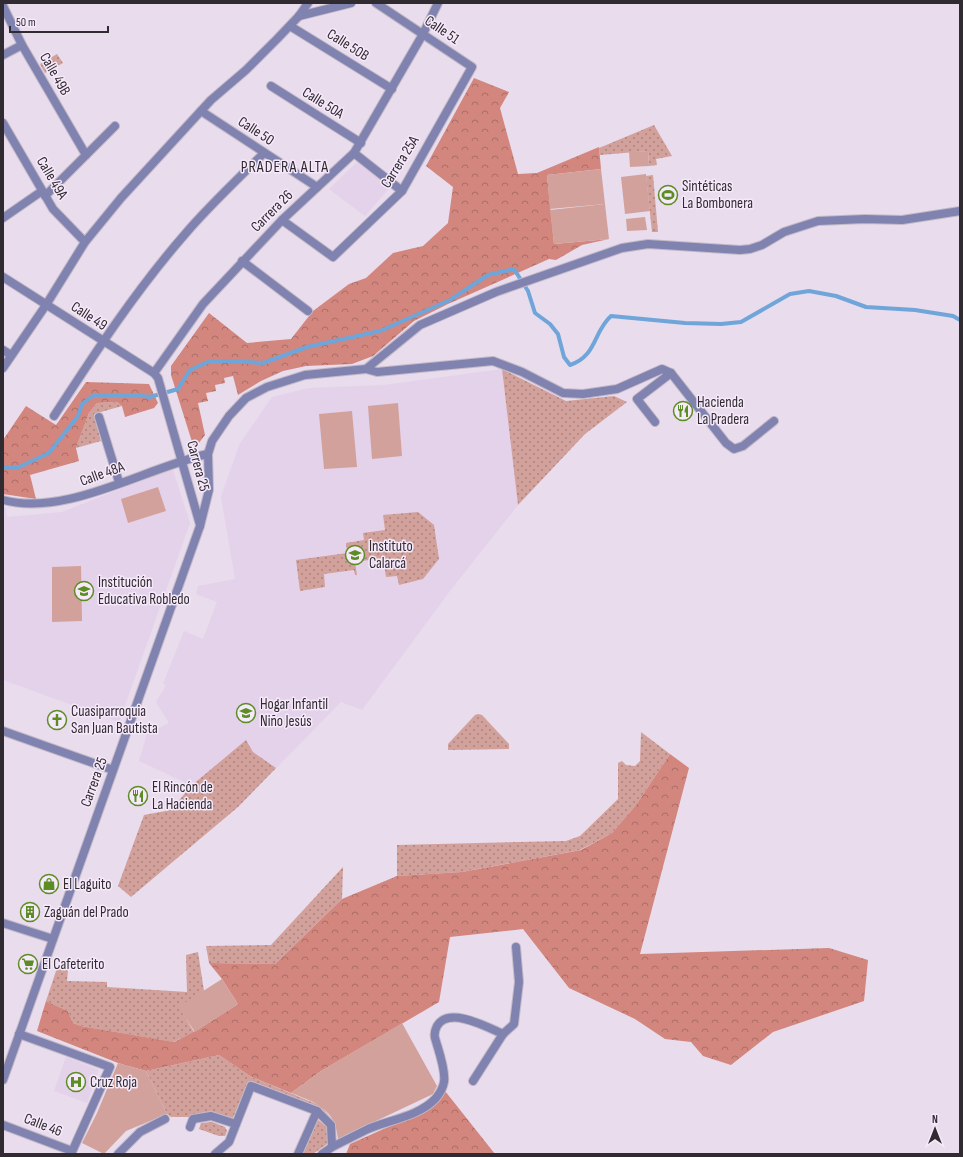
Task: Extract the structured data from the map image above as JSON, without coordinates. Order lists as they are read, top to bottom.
{
  "streets": {
    "street": [
      "Calle 51",
      "Calle 50B",
      "Calle 49B",
      "Calle 50A",
      "Calle 50",
      "Carrera 25A",
      "Calle 49A",
      "Carrera 26",
      "Calle 49",
      "Carrera 25",
      "Calle 48A",
      "Calle 46"
    ]
  },
  "crossings": [
    ["Calle 51", "Carrera 25A"],
    ["Calle 51", "Carrera 26"],
    ["Calle 50B", "Carrera 26"],
    ["Calle 50A", "Carrera 26"],
    ["Calle 50", "Carrera 26"],
    ["Carrera 25A", "Carrera 26"],
    ["Carrera 26", "Calle 49"],
    ["Carrera 26", "Carrera 25"],
    ["Calle 49", "Carrera 25"],
    ["Carrera 25", "Calle 48A"]
  ],
  "districts": ["PRADERA ALTA"],
  "places": {
    "sports": ["Sintéticas La Bombonera"],
    "restaurant": ["Hacienda La Pradera", "El Rincón de La Hacienda"],
    "school or university": ["Instituto Calarcá", "Institución Educativa Robledo", "Hogar Infantil Niño Jesús"],
    "church": ["Cuasiparroquia San Juan Bautista"],
    "shop": ["El Laguito"],
    "building": ["Zaguán del Prado"],
    "supermarket": ["El Cafeterito"],
    "hospital": ["Cruz Roja"]
  },
  "scale_bar": "50 m",
  "north": "top"
}
